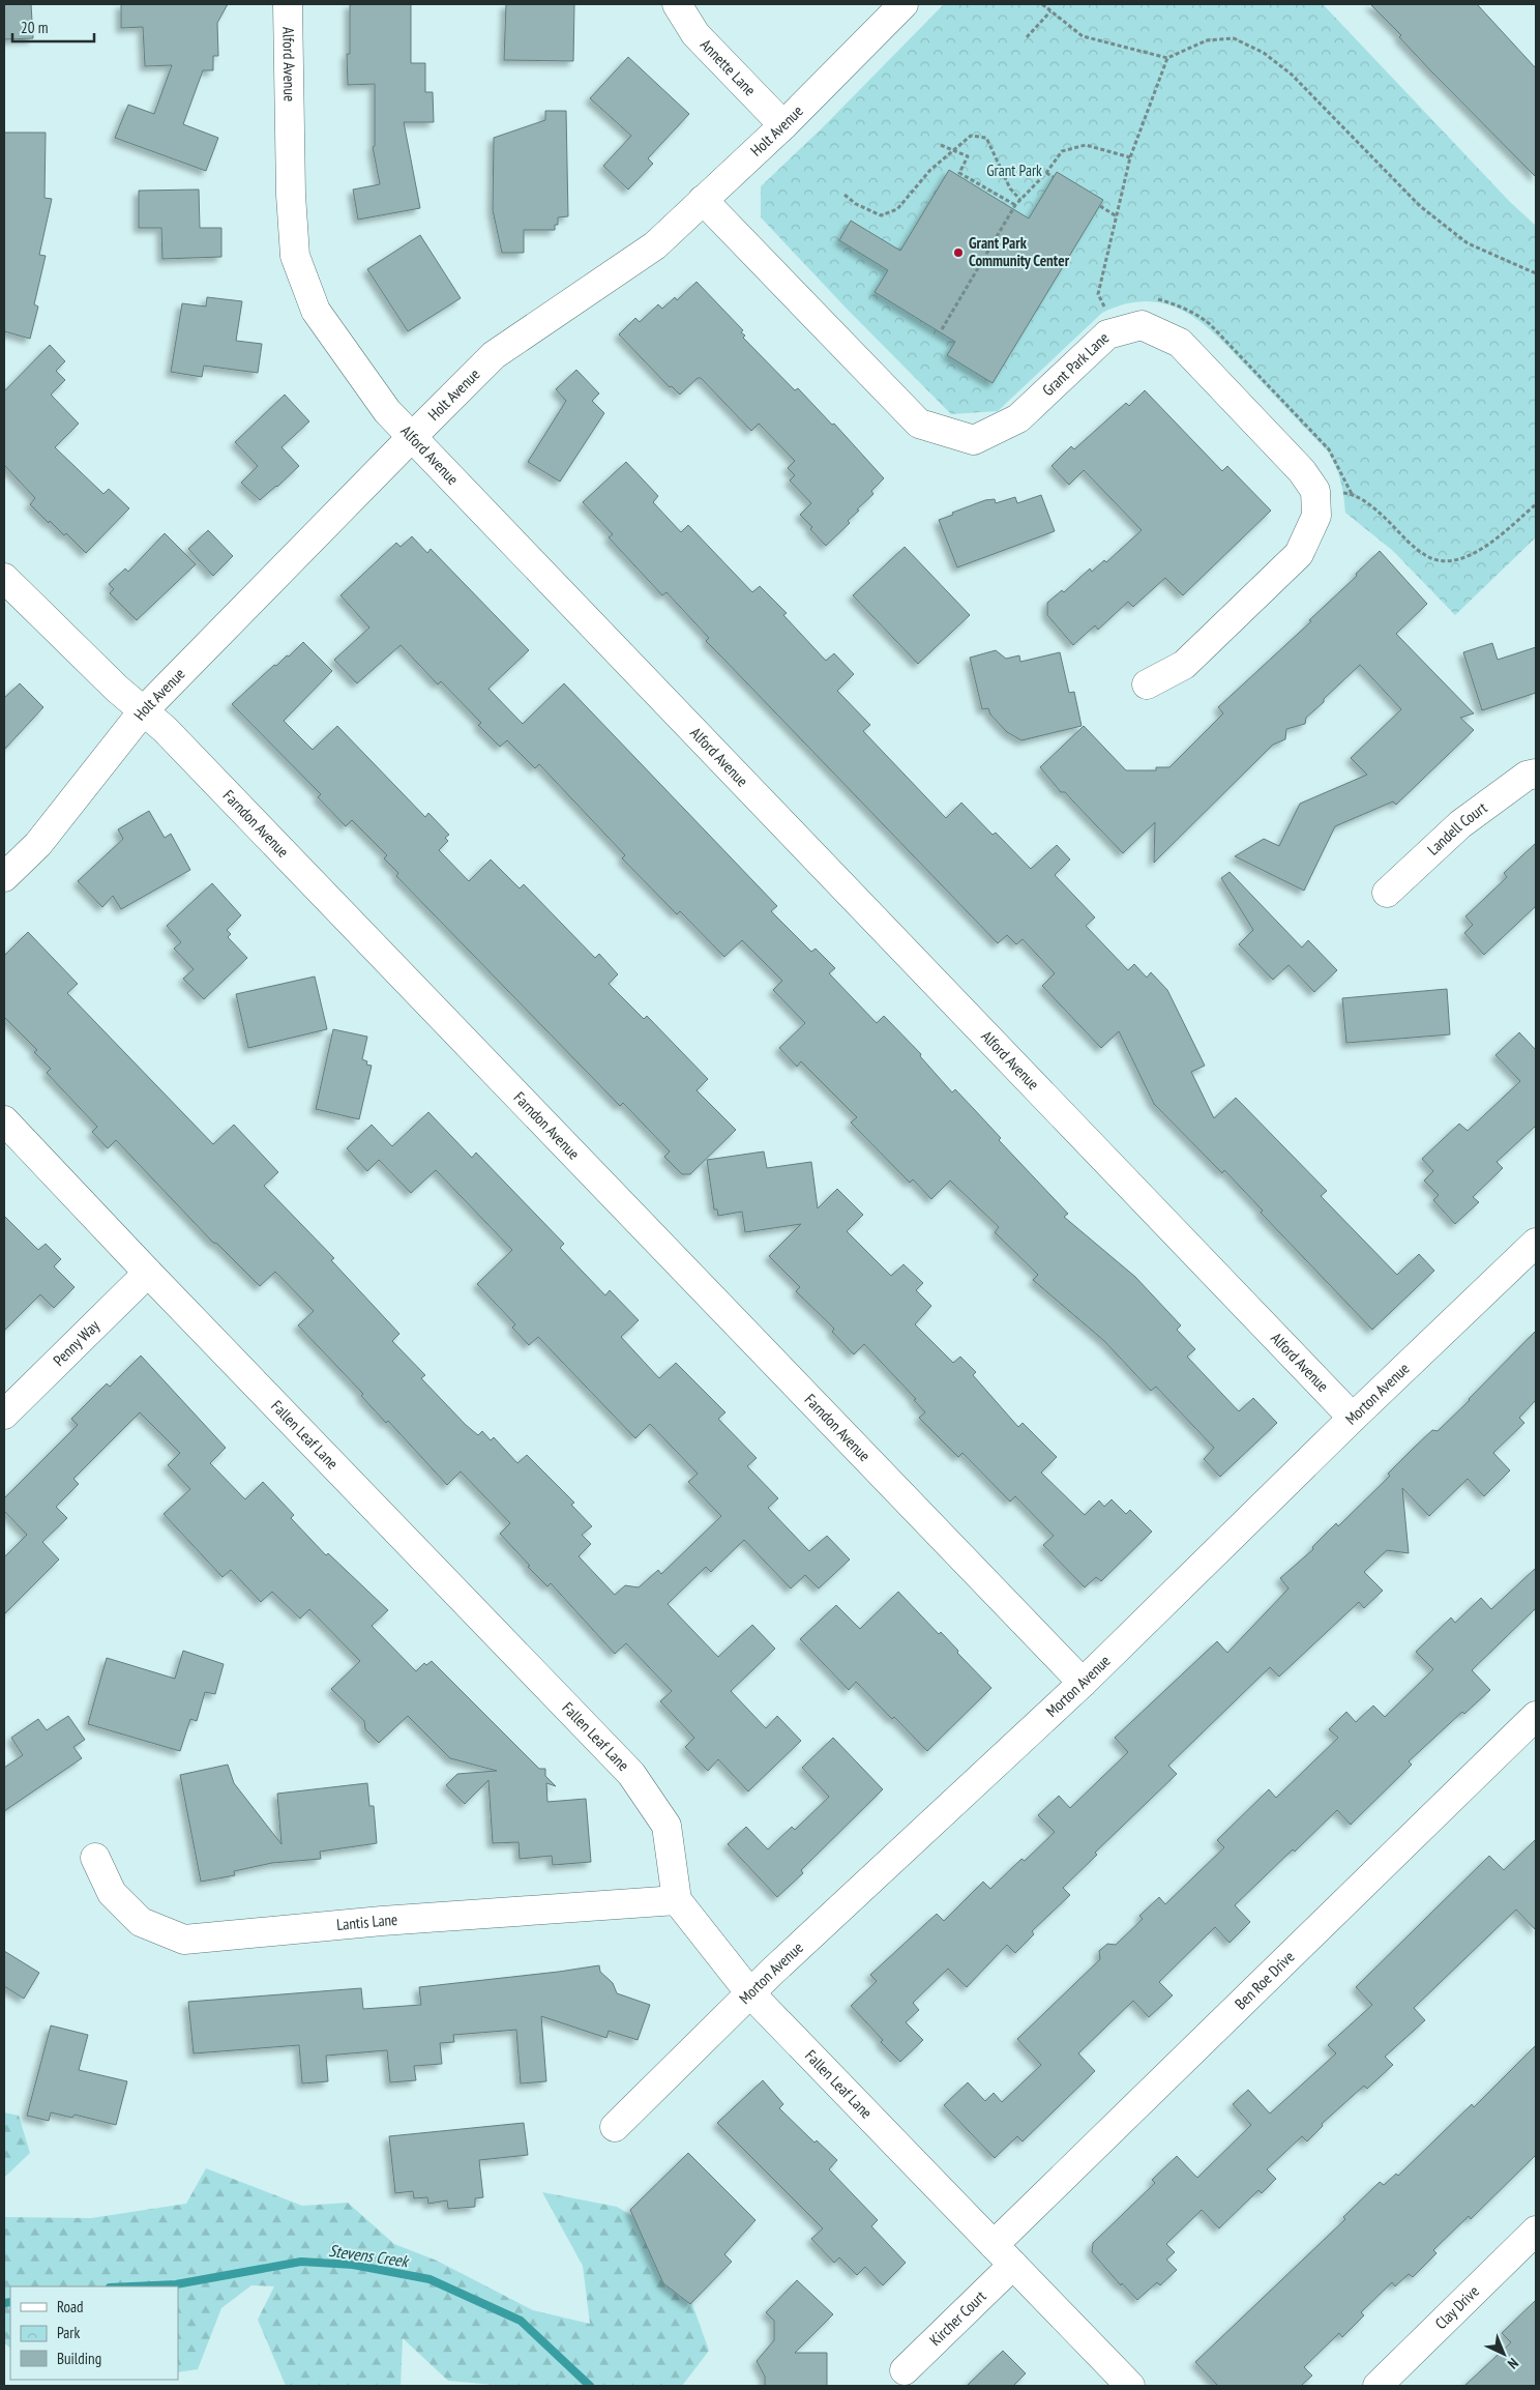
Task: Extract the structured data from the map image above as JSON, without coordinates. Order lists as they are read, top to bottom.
{
  "streets": {
    "street": [
      "Alford Avenue",
      "Annette Lane",
      "Holt Avenue",
      "Grant Park Lane",
      "Farndon Avenue",
      "Landell Court",
      "Penny Way",
      "Morton Avenue",
      "Fallen Leaf Lane",
      "Lantis Lane",
      "Ben Roe Drive",
      "Clay Drive",
      "Kircher Court"
    ]
  },
  "crossings": [
    ["Alford Avenue", "Holt Avenue"],
    ["Alford Avenue", "Morton Avenue"],
    ["Annette Lane", "Holt Avenue"],
    ["Holt Avenue", "Grant Park Lane"],
    ["Holt Avenue", "Farndon Avenue"],
    ["Farndon Avenue", "Morton Avenue"],
    ["Penny Way", "Fallen Leaf Lane"],
    ["Morton Avenue", "Fallen Leaf Lane"],
    ["Fallen Leaf Lane", "Lantis Lane"],
    ["Fallen Leaf Lane", "Ben Roe Drive"],
    ["Fallen Leaf Lane", "Kircher Court"]
  ],
  "water": ["Stevens Creek"],
  "parks": ["Grant Park"],
  "places": ["Grant Park Community Center"],
  "legend": ["Road", "Park", "Building"],
  "scale_bar": "20 m",
  "north": "bottom right"
}
